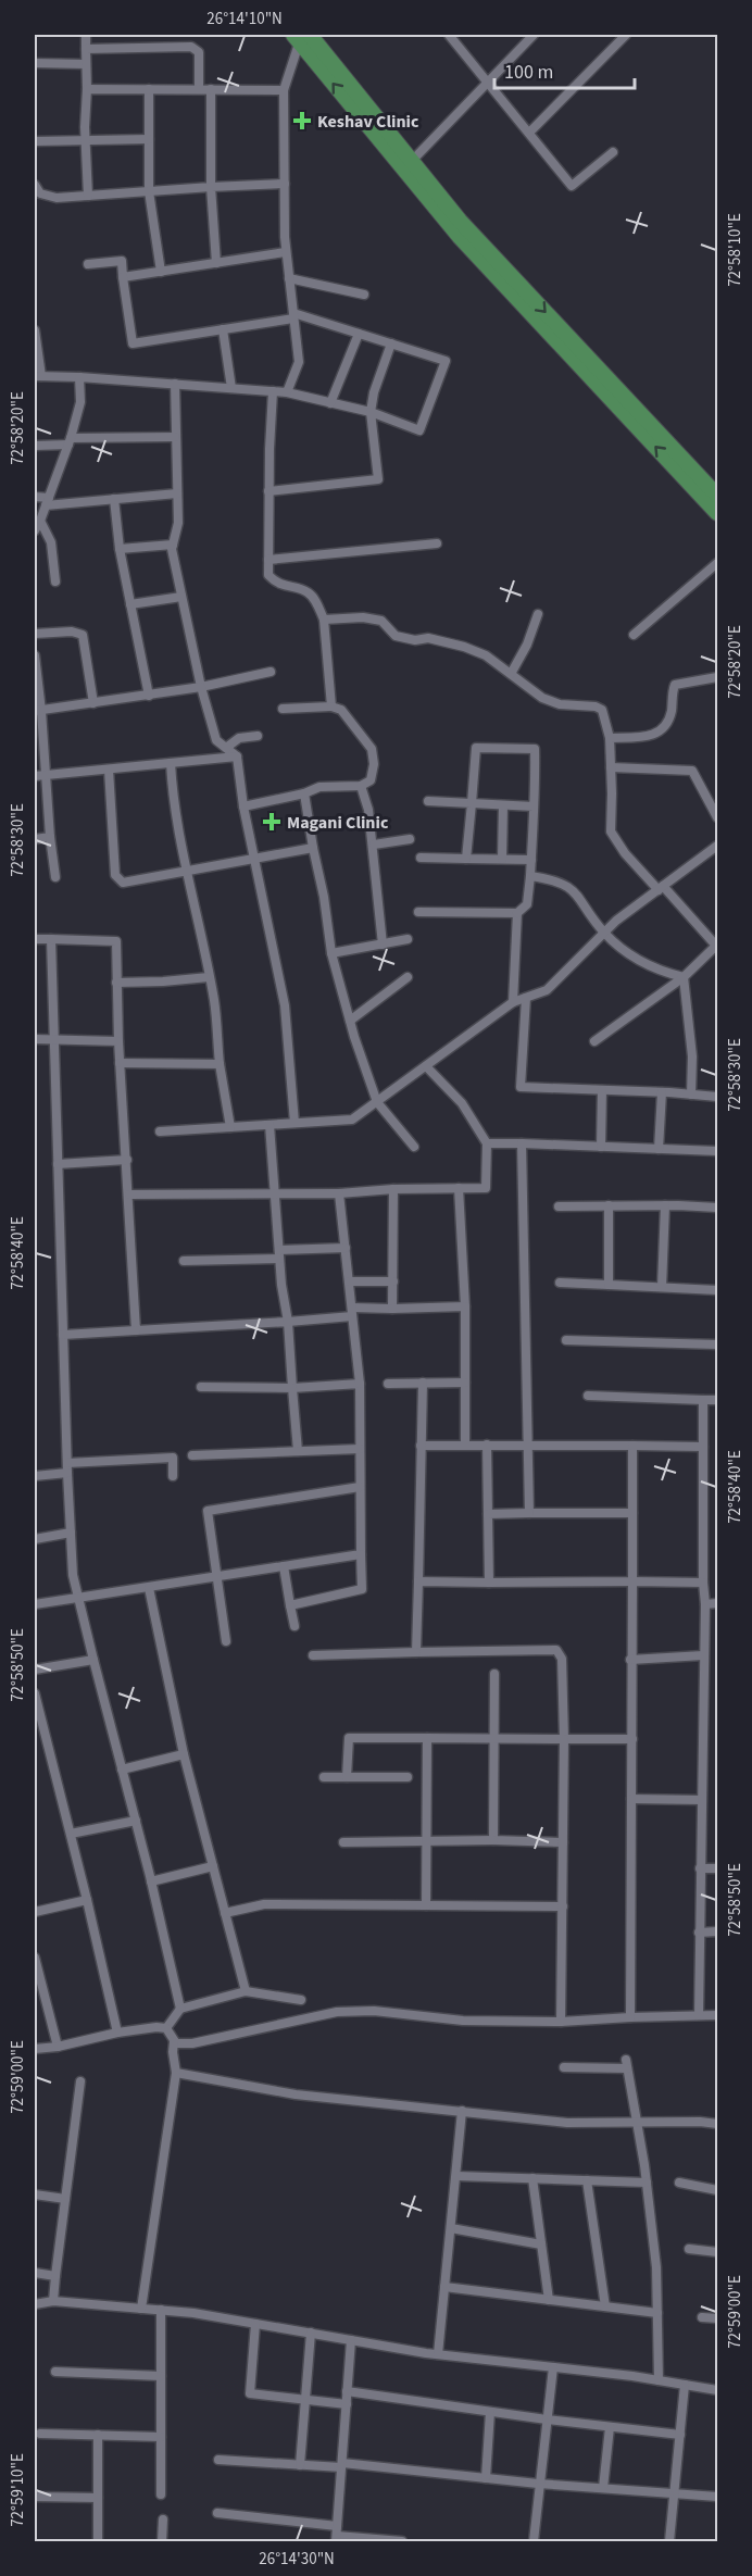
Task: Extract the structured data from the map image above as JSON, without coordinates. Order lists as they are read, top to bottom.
{
  "places": {
    "health": ["Keshav Clinic", "Magani Clinic"]
  },
  "scale_bar": "100 m",
  "coordinates": [
    "26°14'10\"N",
    "72°58'10\"E",
    "72°58'20\"E",
    "72°58'30\"E",
    "72°58'40\"E",
    "72°58'50\"E",
    "72°59'00\"E",
    "72°59'10\"E",
    "26°14'30\"N"
  ]
}
